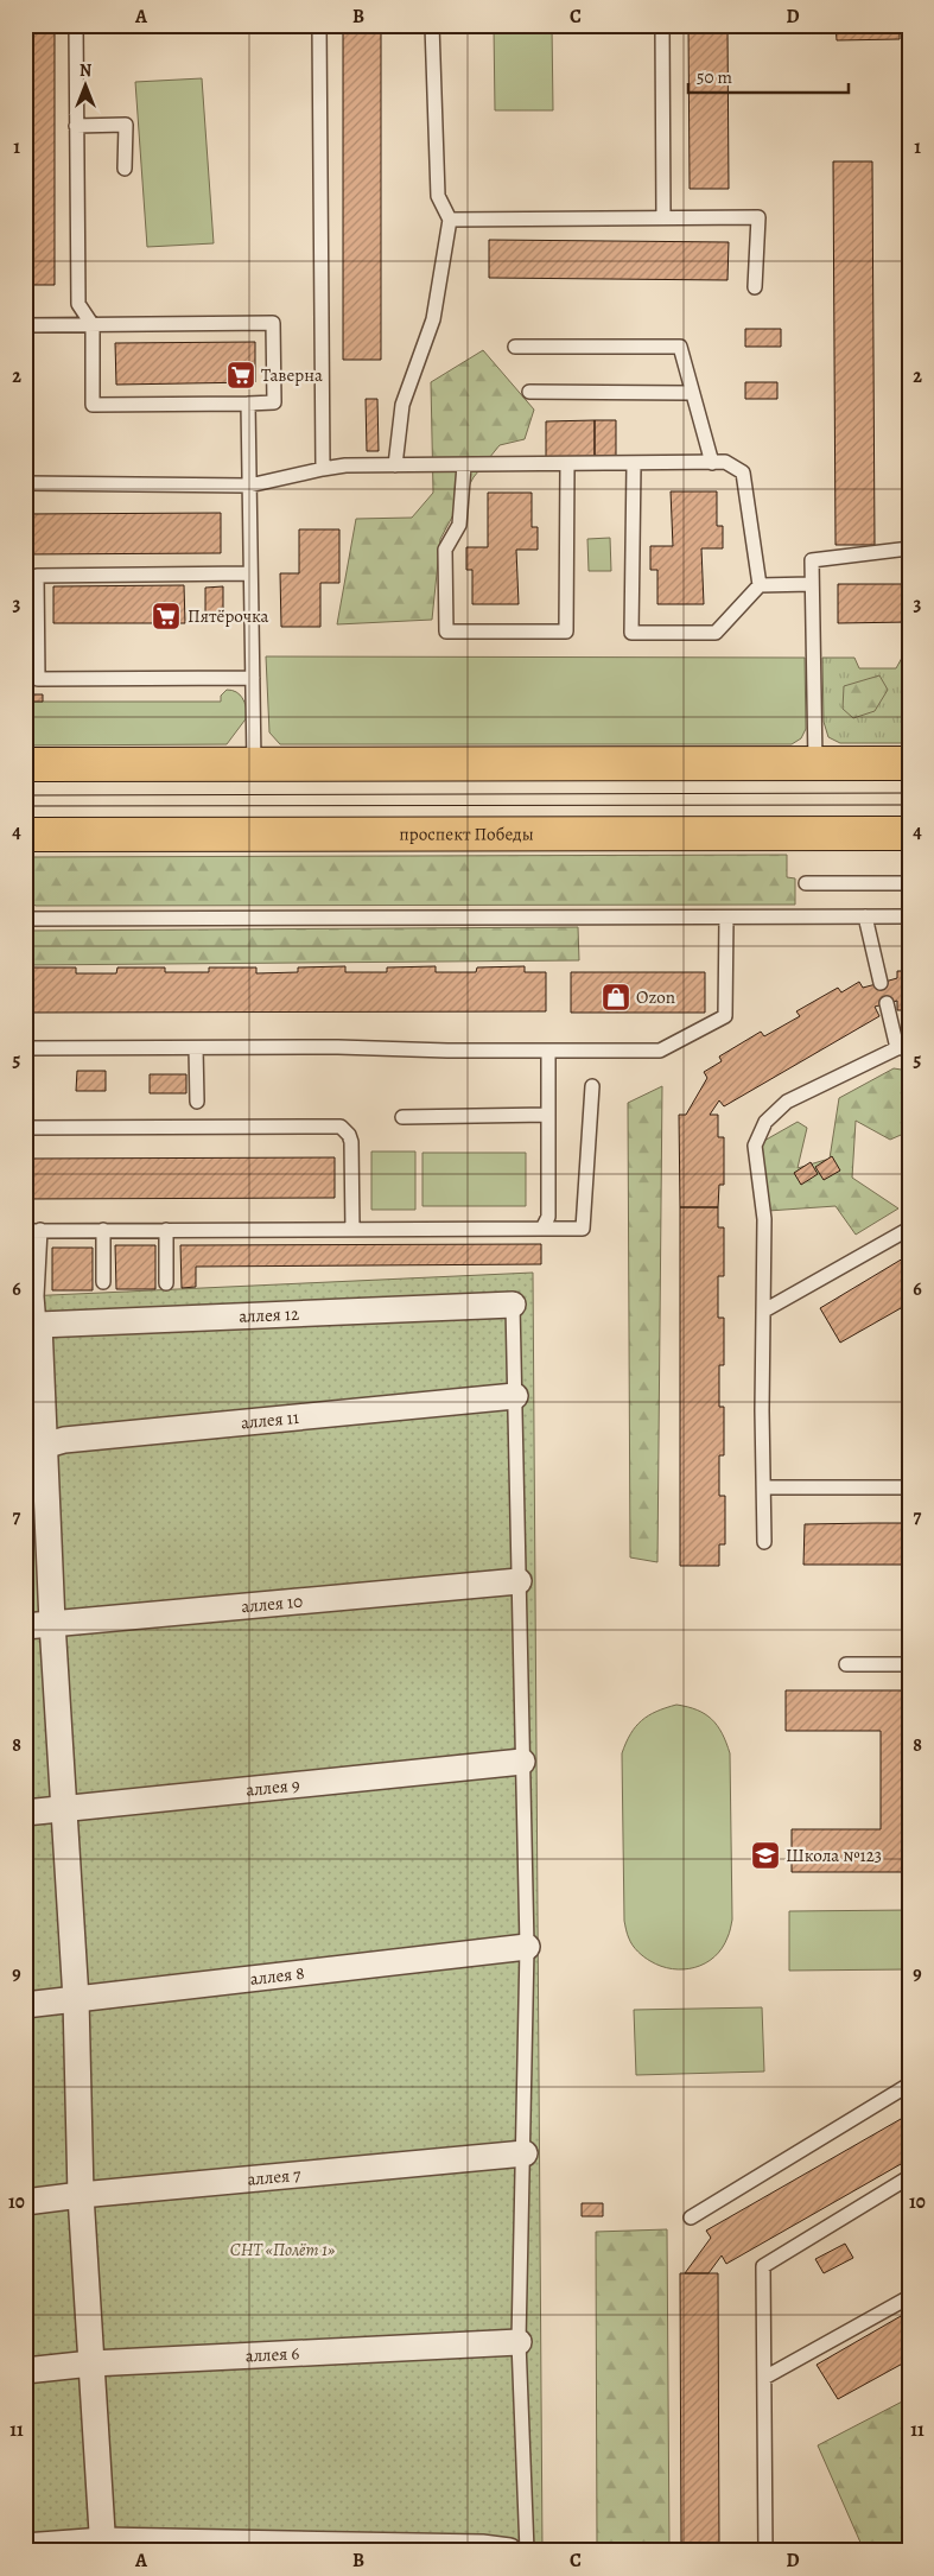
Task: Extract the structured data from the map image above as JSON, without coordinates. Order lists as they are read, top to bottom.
{
  "streets": {
    "main road": ["проспект Победы"],
    "street": [
      "аллея 12",
      "аллея 11",
      "аллея 10",
      "аллея 9",
      "аллея 8",
      "аллея 7",
      "аллея 6"
    ]
  },
  "parks": ["СНТ «Полёт 1»"],
  "places": {
    "supermarket": ["Таверна", "Пятёрочка"],
    "shop": ["Ozon"],
    "school or university": ["Школа №123"]
  },
  "scale_bar": "50 m",
  "north": "top",
  "grid": {
    "columns": [
      "A",
      "B",
      "C",
      "D"
    ],
    "rows": [
      "1",
      "2",
      "3",
      "4",
      "5",
      "6",
      "7",
      "8",
      "9",
      "10",
      "11"
    ]
  }
}
